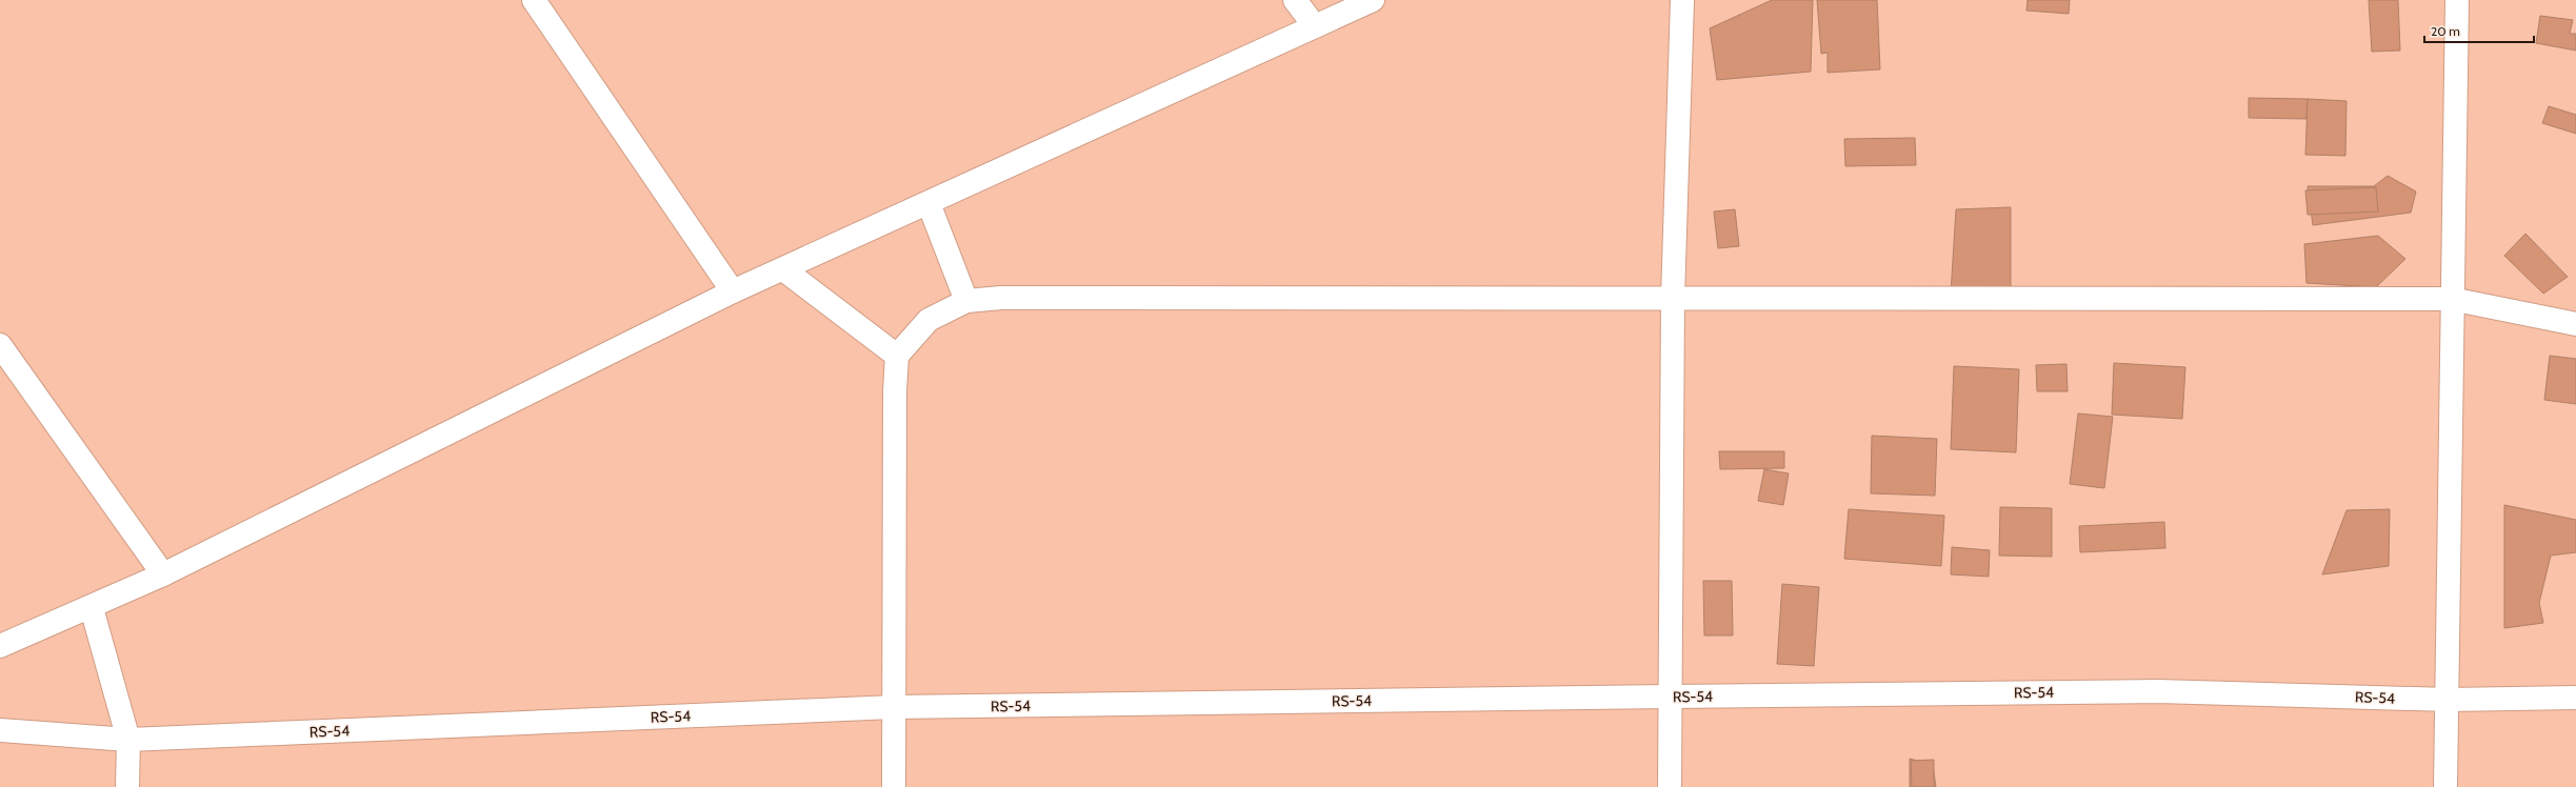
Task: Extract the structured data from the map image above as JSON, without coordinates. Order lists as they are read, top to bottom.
{
  "streets": {
    "street": ["RS-54"]
  },
  "scale_bar": "20 m"
}
